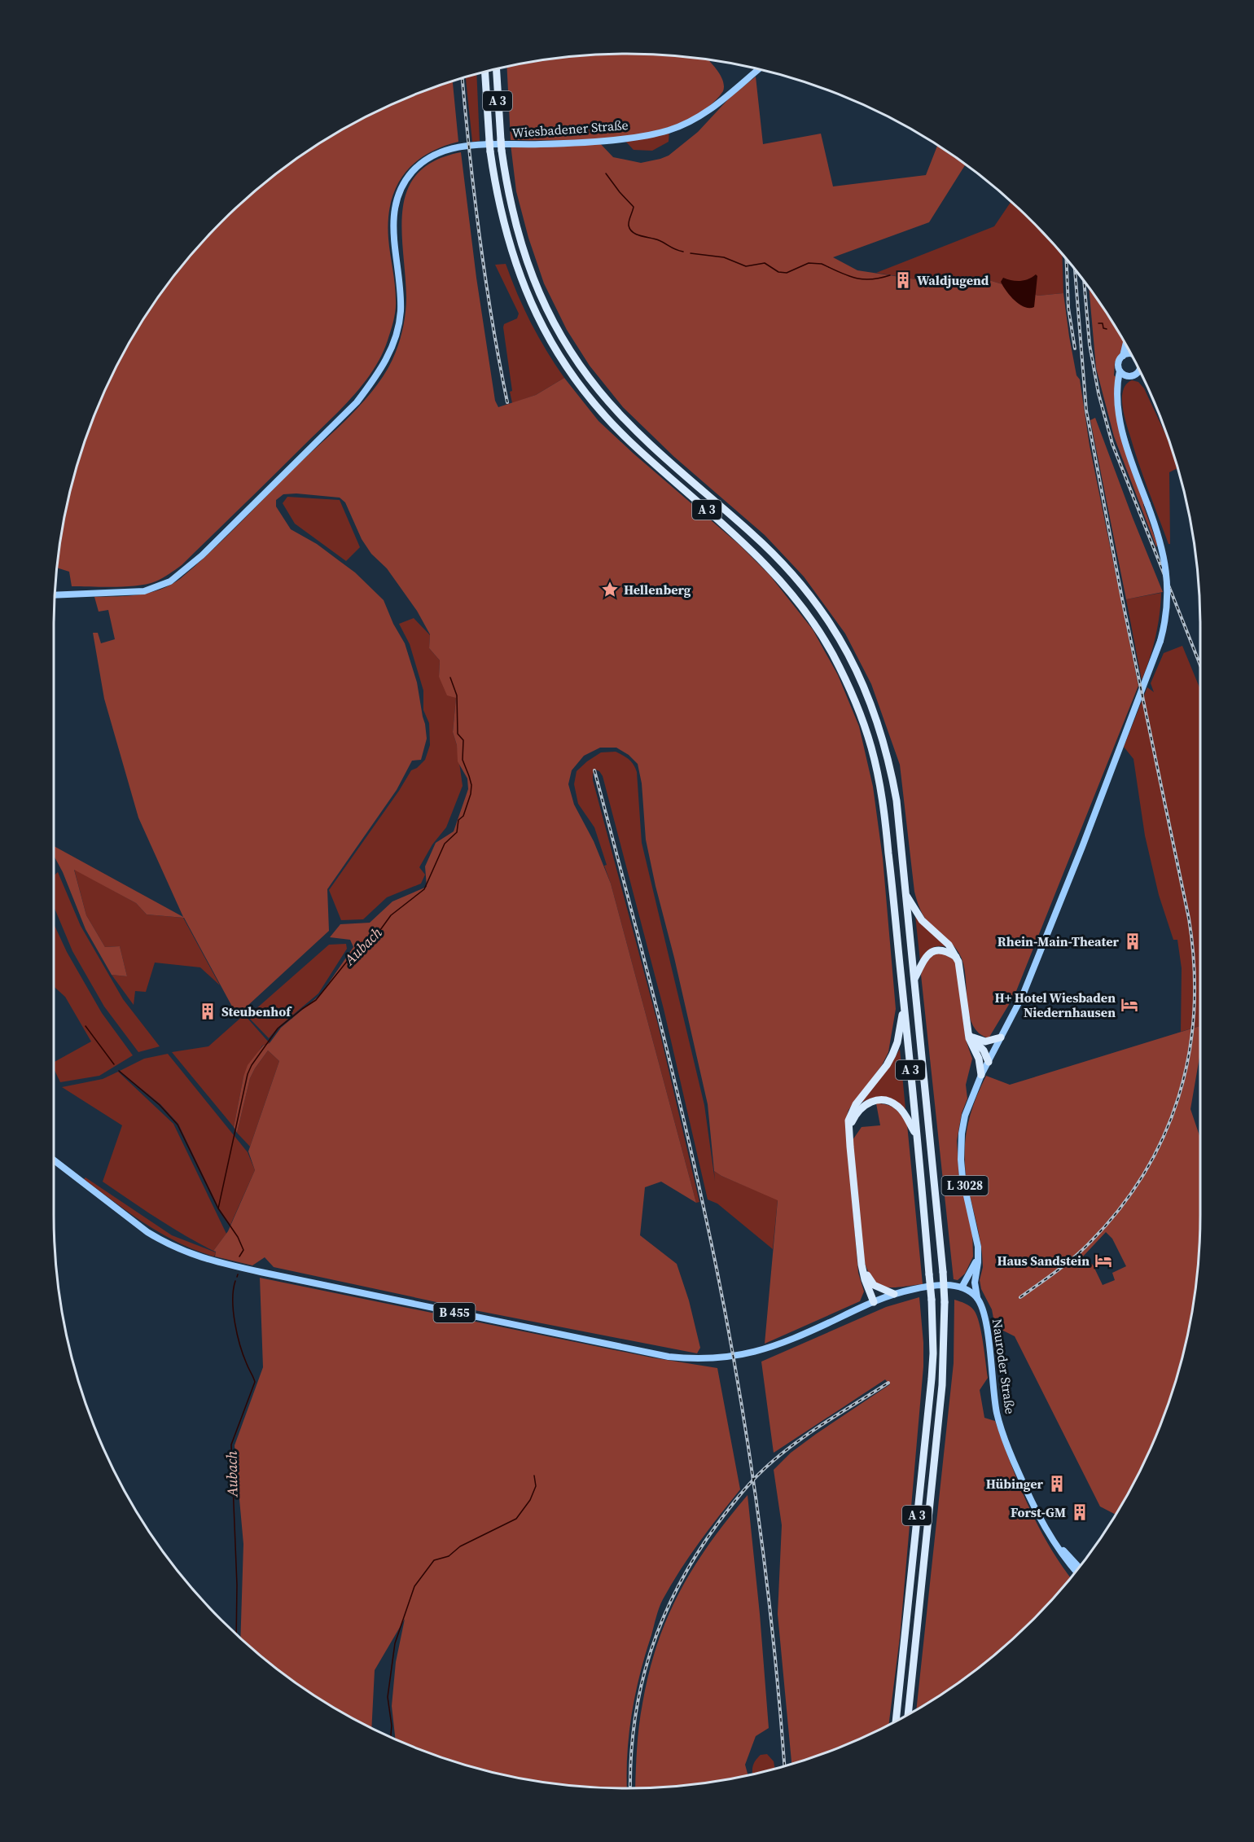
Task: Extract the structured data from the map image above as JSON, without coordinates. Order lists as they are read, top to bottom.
{
  "streets": {
    "highway": ["A 3"],
    "main road": [
      "Wiesbadener Straße",
      "L 3028",
      "B 455",
      "Nauroder Straße"
    ]
  },
  "crossings": [
    ["L 3028", "B 455"],
    ["L 3028", "Nauroder Straße"],
    ["B 455", "Nauroder Straße"]
  ],
  "water": ["Aubach"],
  "places": {
    "building": [
      "Waldjugend",
      "Rhein-Main-Theater",
      "Steubenhof",
      "Hübinger",
      "Forst-GM"
    ],
    "place": ["Hellenberg"],
    "hotel": ["H+ Hotel Wiesbaden Niedernhausen", "Haus Sandstein"]
  }
}
